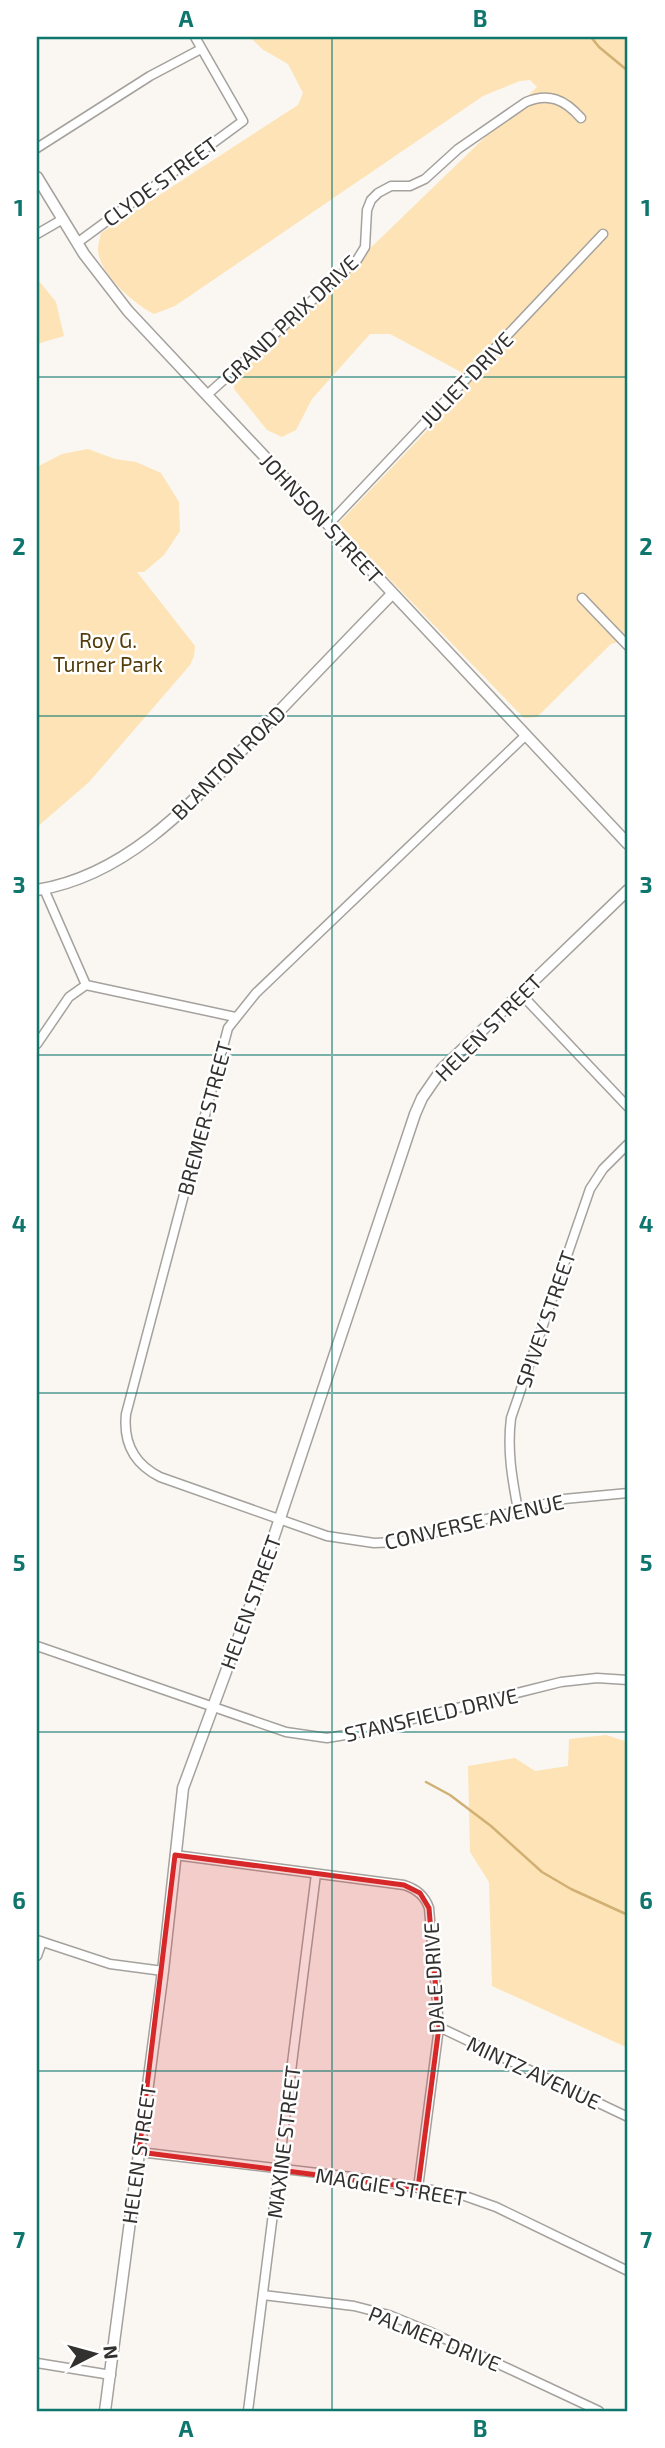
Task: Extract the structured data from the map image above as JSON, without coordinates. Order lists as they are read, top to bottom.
{
  "streets": {
    "street": [
      "CLYDE STREET",
      "GRAND PRIX DRIVE",
      "JULIET DRIVE",
      "JOHNSON STREET",
      "BLANTON ROAD",
      "HELEN STREET",
      "BREMER STREET",
      "SPIVEY STREET",
      "CONVERSE AVENUE",
      "STANSFIELD DRIVE",
      "DALE DRIVE",
      "MINTZ AVENUE",
      "MAXINE STREET",
      "MAGGIE STREET",
      "PALMER DRIVE"
    ]
  },
  "crossings": [
    ["CLYDE STREET", "JOHNSON STREET"],
    ["GRAND PRIX DRIVE", "JOHNSON STREET"],
    ["JULIET DRIVE", "JOHNSON STREET"],
    ["JOHNSON STREET", "BLANTON ROAD"],
    ["JOHNSON STREET", "BREMER STREET"],
    ["HELEN STREET", "BREMER STREET"],
    ["HELEN STREET", "CONVERSE AVENUE"],
    ["HELEN STREET", "STANSFIELD DRIVE"],
    ["HELEN STREET", "DALE DRIVE"],
    ["HELEN STREET", "MAGGIE STREET"],
    ["BREMER STREET", "CONVERSE AVENUE"],
    ["SPIVEY STREET", "CONVERSE AVENUE"],
    ["DALE DRIVE", "MINTZ AVENUE"],
    ["DALE DRIVE", "MAXINE STREET"],
    ["DALE DRIVE", "MAGGIE STREET"],
    ["MAXINE STREET", "MAGGIE STREET"],
    ["MAXINE STREET", "PALMER DRIVE"]
  ],
  "parks": ["Roy G. Turner Park"],
  "north": "right",
  "grid": {
    "columns": ["A", "B"],
    "rows": [
      "1",
      "2",
      "3",
      "4",
      "5",
      "6",
      "7"
    ]
  }
}
